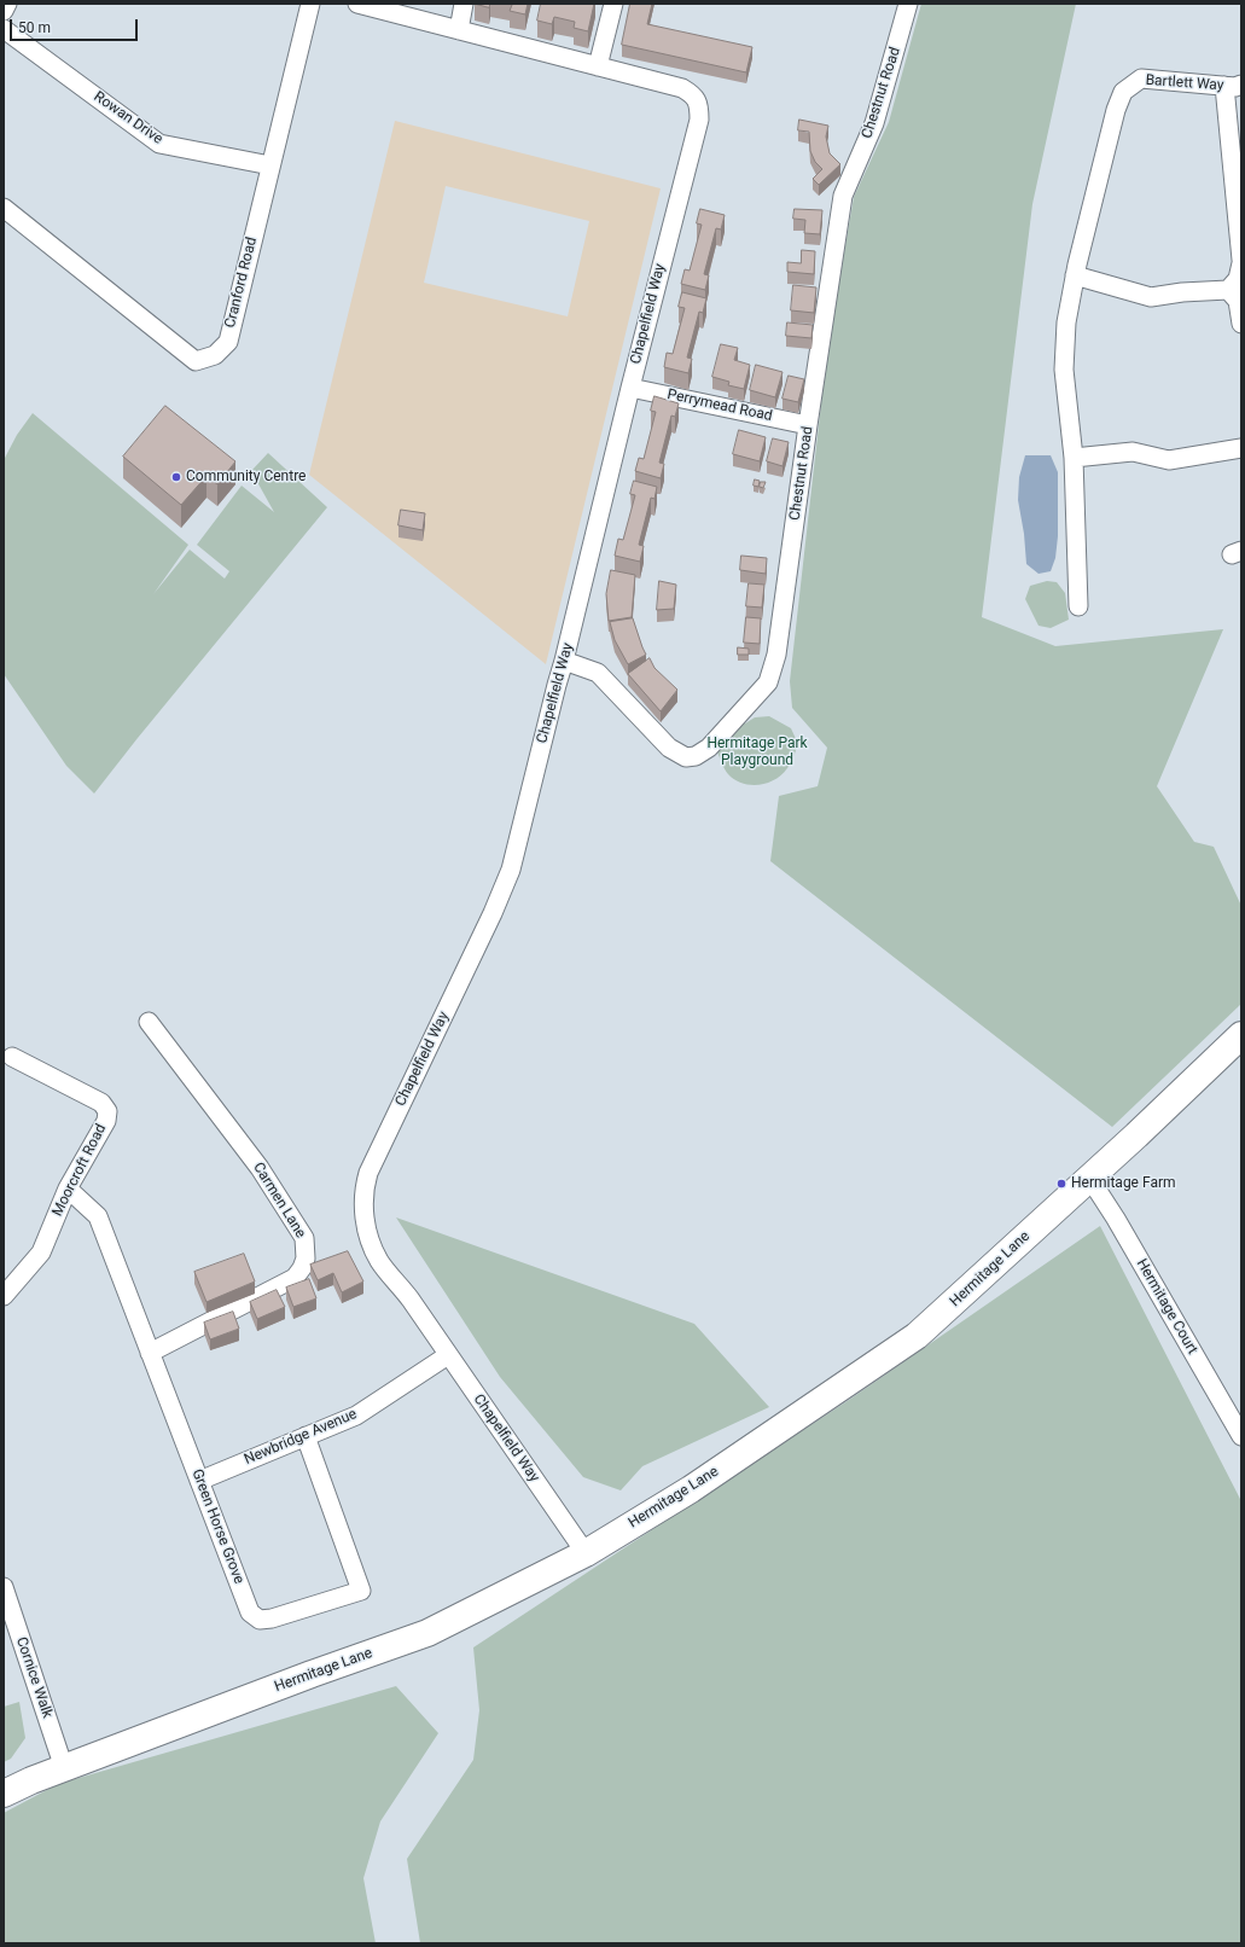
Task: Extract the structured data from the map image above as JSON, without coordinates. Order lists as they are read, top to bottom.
{
  "streets": {
    "main road": ["Hermitage Lane"],
    "street": [
      "Bartlett Way",
      "Chestnut Road",
      "Rowan Drive",
      "Cranford Road",
      "Chapelfield Way",
      "Perrymead Road",
      "Moorcroft Road",
      "Carmen Lane",
      "Hermitage Court",
      "Newbridge Avenue",
      "Green Horse Grove",
      "Cornice Walk"
    ]
  },
  "crossings": [
    ["Chestnut Road", "Chapelfield Way"],
    ["Chestnut Road", "Perrymead Road"],
    ["Rowan Drive", "Cranford Road"],
    ["Chapelfield Way", "Perrymead Road"],
    ["Chapelfield Way", "Hermitage Lane"],
    ["Chapelfield Way", "Newbridge Avenue"],
    ["Moorcroft Road", "Green Horse Grove"],
    ["Carmen Lane", "Green Horse Grove"],
    ["Hermitage Lane", "Hermitage Court"],
    ["Hermitage Lane", "Cornice Walk"],
    ["Newbridge Avenue", "Green Horse Grove"]
  ],
  "parks": ["Hermitage Park Playground"],
  "places": ["Community Centre", "Hermitage Farm"],
  "scale_bar": "50 m"
}
